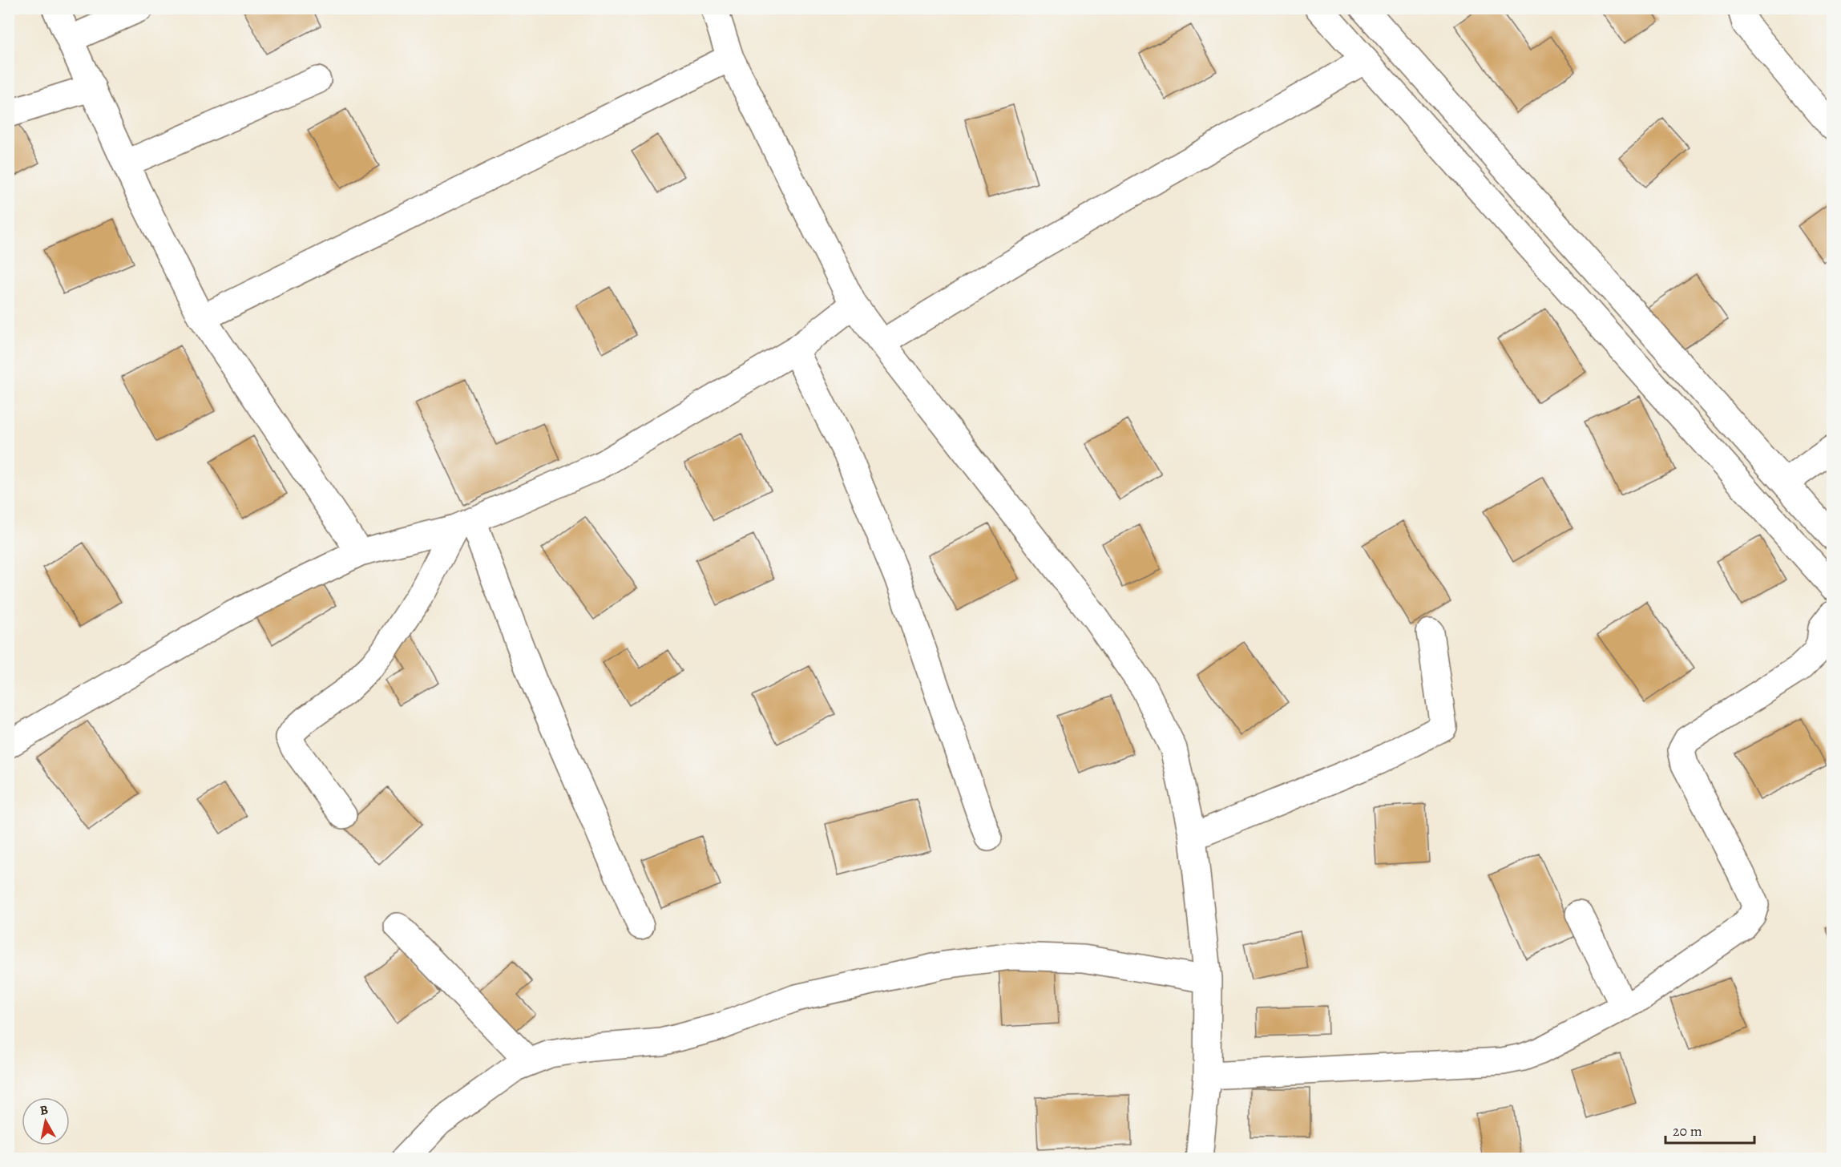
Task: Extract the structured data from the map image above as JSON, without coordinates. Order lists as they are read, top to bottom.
{
  "scale_bar": "20 m",
  "north": "top"
}
